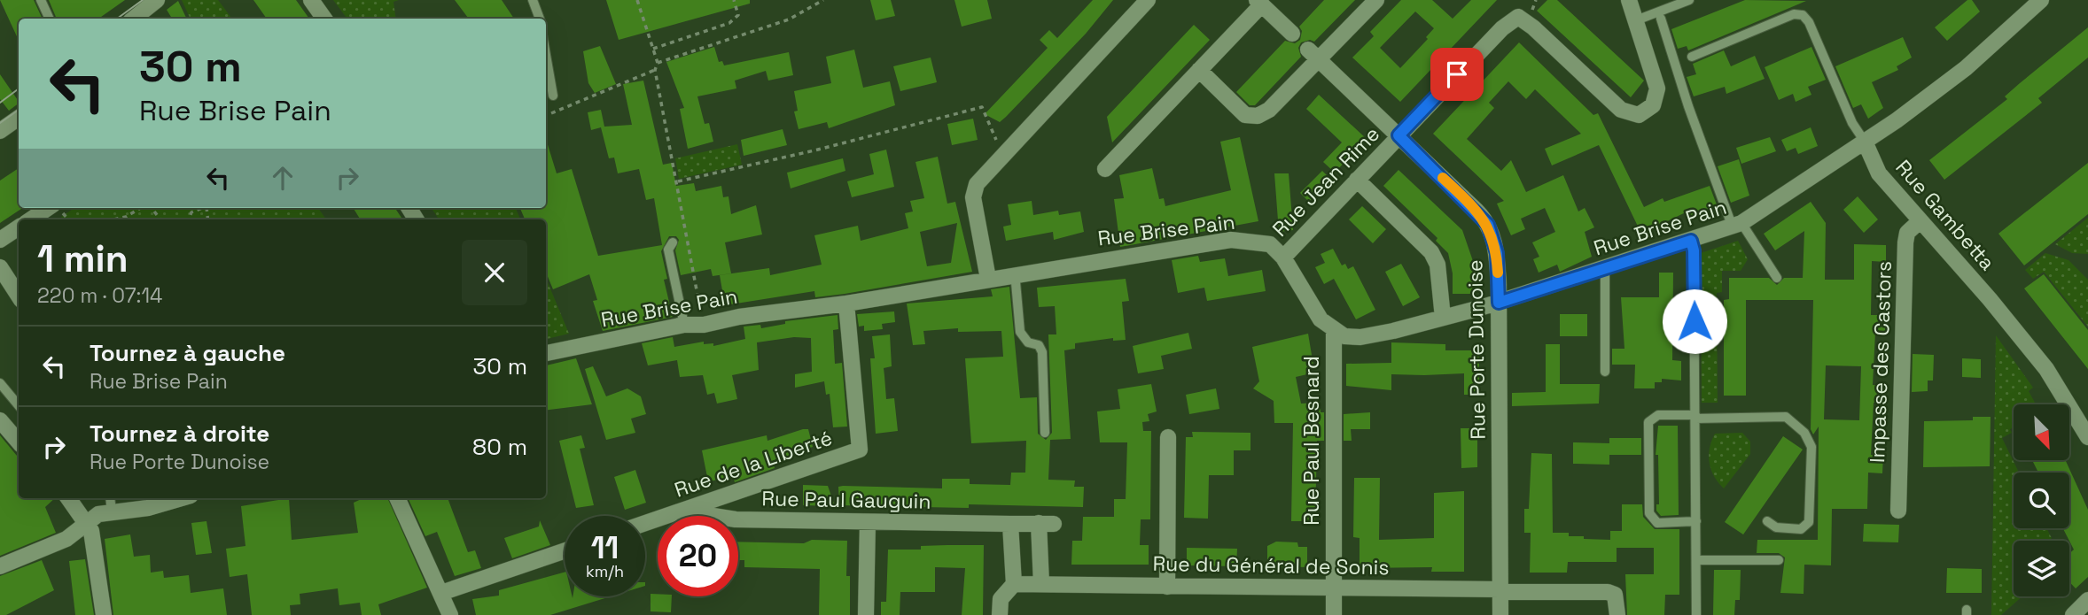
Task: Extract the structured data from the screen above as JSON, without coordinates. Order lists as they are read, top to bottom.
{
  "streets": {
    "street": [
      "Rue Jean Rime",
      "Rue Gambetta",
      "Rue Brise Pain",
      "Rue Porte Dunoise",
      "Impasse des Castors",
      "Rue Paul Besnard",
      "Rue de la Liberté",
      "Rue Paul Gauguin",
      "Rue du Général de Sonis"
    ]
  },
  "crossings": [
    ["Rue Jean Rime", "Rue Brise Pain"],
    ["Rue Jean Rime", "Rue Porte Dunoise"],
    ["Rue Gambetta", "Rue Brise Pain"],
    ["Rue Gambetta", "Impasse des Castors"],
    ["Rue Brise Pain", "Rue Porte Dunoise"],
    ["Rue Brise Pain", "Rue Paul Besnard"],
    ["Rue Brise Pain", "Rue de la Liberté"],
    ["Rue Porte Dunoise", "Rue du Général de Sonis"],
    ["Rue Paul Besnard", "Rue du Général de Sonis"],
    ["Rue de la Liberté", "Rue Paul Gauguin"],
    ["Rue Paul Gauguin", "Rue du Général de Sonis"]
  ],
  "north": "bottom right",
  "page": {
    "turn": ["30 m", "Rue Brise Pain"],
    "heading": ["1 min", "220 m · 07:14"],
    "list": [
      {
        "name": "Tournez à gauche",
        "note": "Rue Brise Pain",
        "value": "30 m"
      },
      {
        "name": "Tournez à droite",
        "note": "Rue Porte Dunoise",
        "value": "80 m"
      }
    ],
    "speed": "11 km/h",
    "limit": "20"
  }
}
